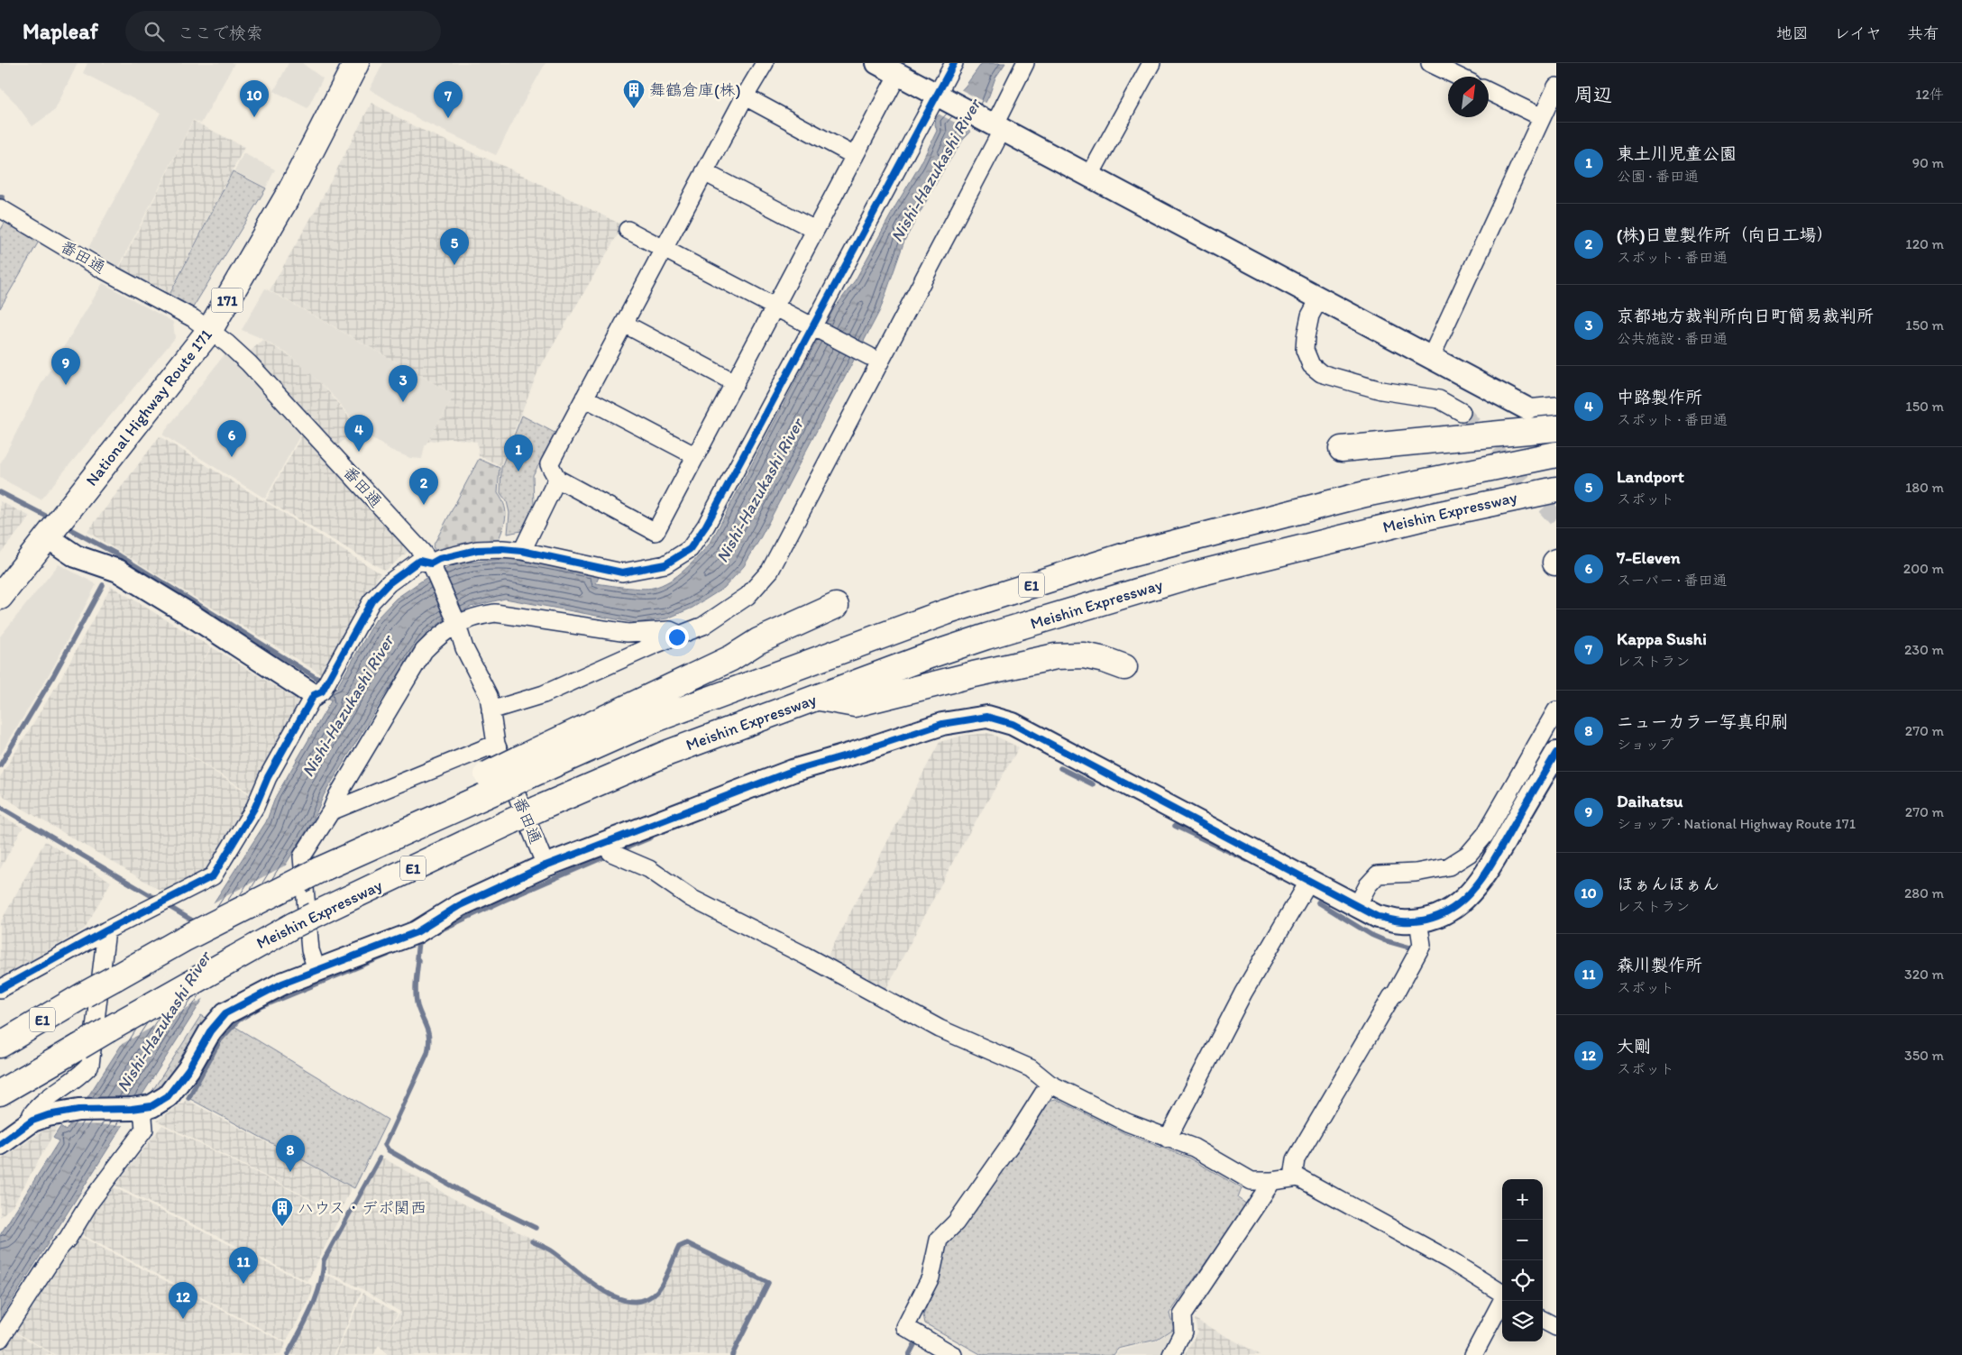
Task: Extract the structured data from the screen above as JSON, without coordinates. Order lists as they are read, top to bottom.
{
  "streets": {
    "highway": [
      "171",
      "National Highway Route 171",
      "Meishin Expressway",
      "E1"
    ],
    "street": ["番田通"]
  },
  "crossings": [
    ["番田通", "National Highway Route 171"],
    ["Meishin Expressway", "E1"]
  ],
  "water": ["Nishi-Hazukashi River"],
  "places": {
    "building": ["舞鶴倉庫(株)", "ハウス・デポ関西"]
  },
  "north": "top right",
  "page": {
    "header": "Mapleaf",
    "search": "ここで検索",
    "nav": ["地図", "レイヤ", "共有"],
    "heading": ["周辺", "12件"],
    "pins": [
      "10",
      "7",
      "5",
      "9",
      "3",
      "4",
      "6",
      "1",
      "2",
      "8",
      "11",
      "12"
    ],
    "list": [
      {
        "mark": "1",
        "name": "東土川児童公園",
        "note": "公園 · 番田通",
        "value": "90 m"
      },
      {
        "mark": "2",
        "name": "(株)日豊製作所（向日工場）",
        "note": "スポット · 番田通",
        "value": "120 m"
      },
      {
        "mark": "3",
        "name": "京都地方裁判所向日町簡易裁判所",
        "note": "公共施設 · 番田通",
        "value": "150 m"
      },
      {
        "mark": "4",
        "name": "中路製作所",
        "note": "スポット · 番田通",
        "value": "150 m"
      },
      {
        "mark": "5",
        "name": "Landport",
        "note": "スポット",
        "value": "180 m"
      },
      {
        "mark": "6",
        "name": "7-Eleven",
        "note": "スーパー · 番田通",
        "value": "200 m"
      },
      {
        "mark": "7",
        "name": "Kappa Sushi",
        "note": "レストラン",
        "value": "230 m"
      },
      {
        "mark": "8",
        "name": "ニューカラー写真印刷",
        "note": "ショップ",
        "value": "270 m"
      },
      {
        "mark": "9",
        "name": "Daihatsu",
        "note": "ショップ · National Highway Route 171",
        "value": "270 m"
      },
      {
        "mark": "10",
        "name": "ほぁんほぁん",
        "note": "レストラン",
        "value": "280 m"
      },
      {
        "mark": "11",
        "name": "森川製作所",
        "note": "スポット",
        "value": "320 m"
      },
      {
        "mark": "12",
        "name": "大剛",
        "note": "スポット",
        "value": "350 m"
      }
    ],
    "map_buttons": ["+", "−"]
  }
}
